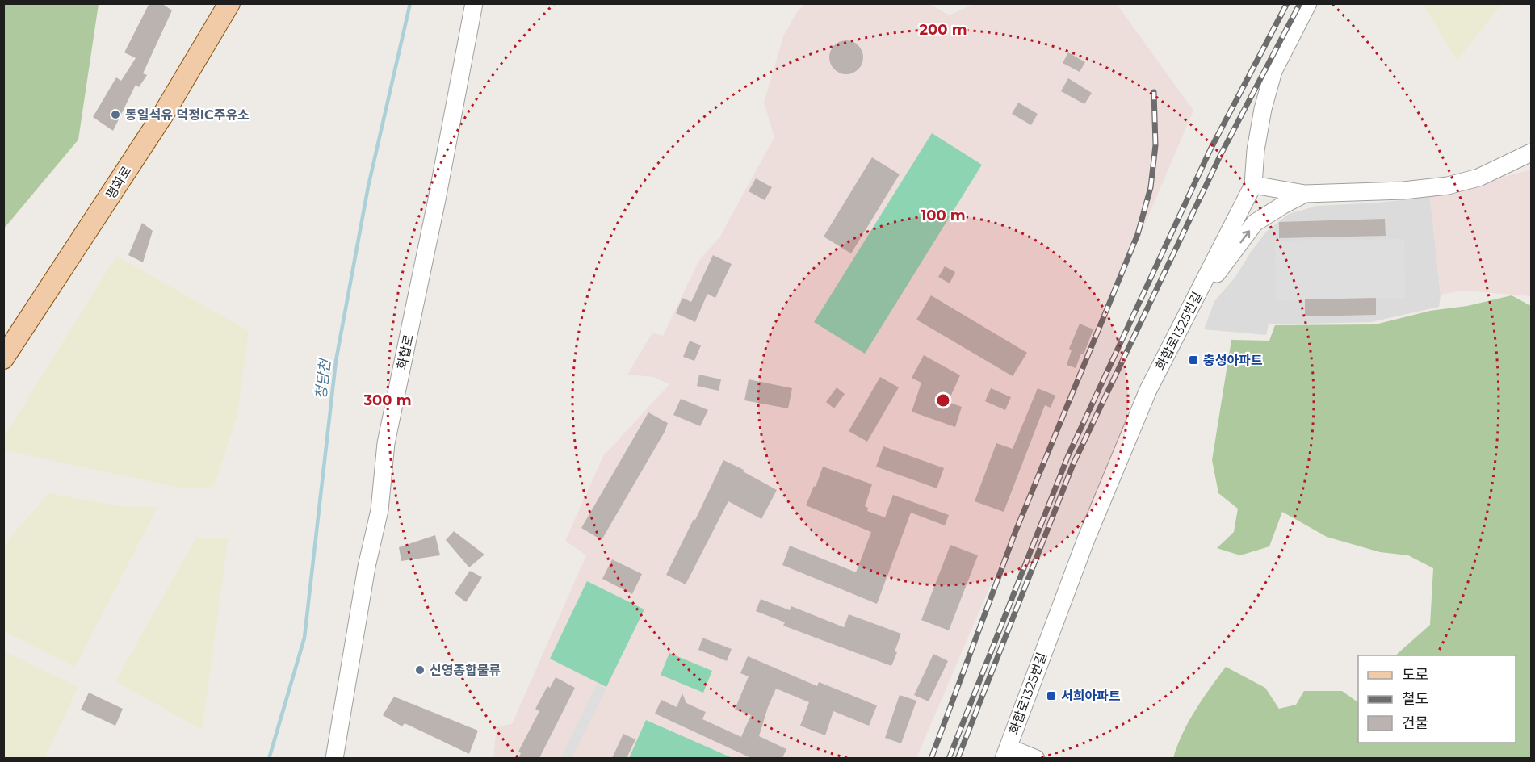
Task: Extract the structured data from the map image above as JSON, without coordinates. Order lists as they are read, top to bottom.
{
  "streets": {
    "main road": ["평화로"],
    "street": ["화합로1325번길", "화합로"]
  },
  "water": ["청담천"],
  "places": {
    "other": ["동일석유 덕정IC주유소", "신영종합물류"],
    "transit": ["충성아파트", "서희아파트"]
  },
  "legend": ["도로", "철도", "건물"],
  "rings": ["200 m", "100 m", "300 m"]
}
